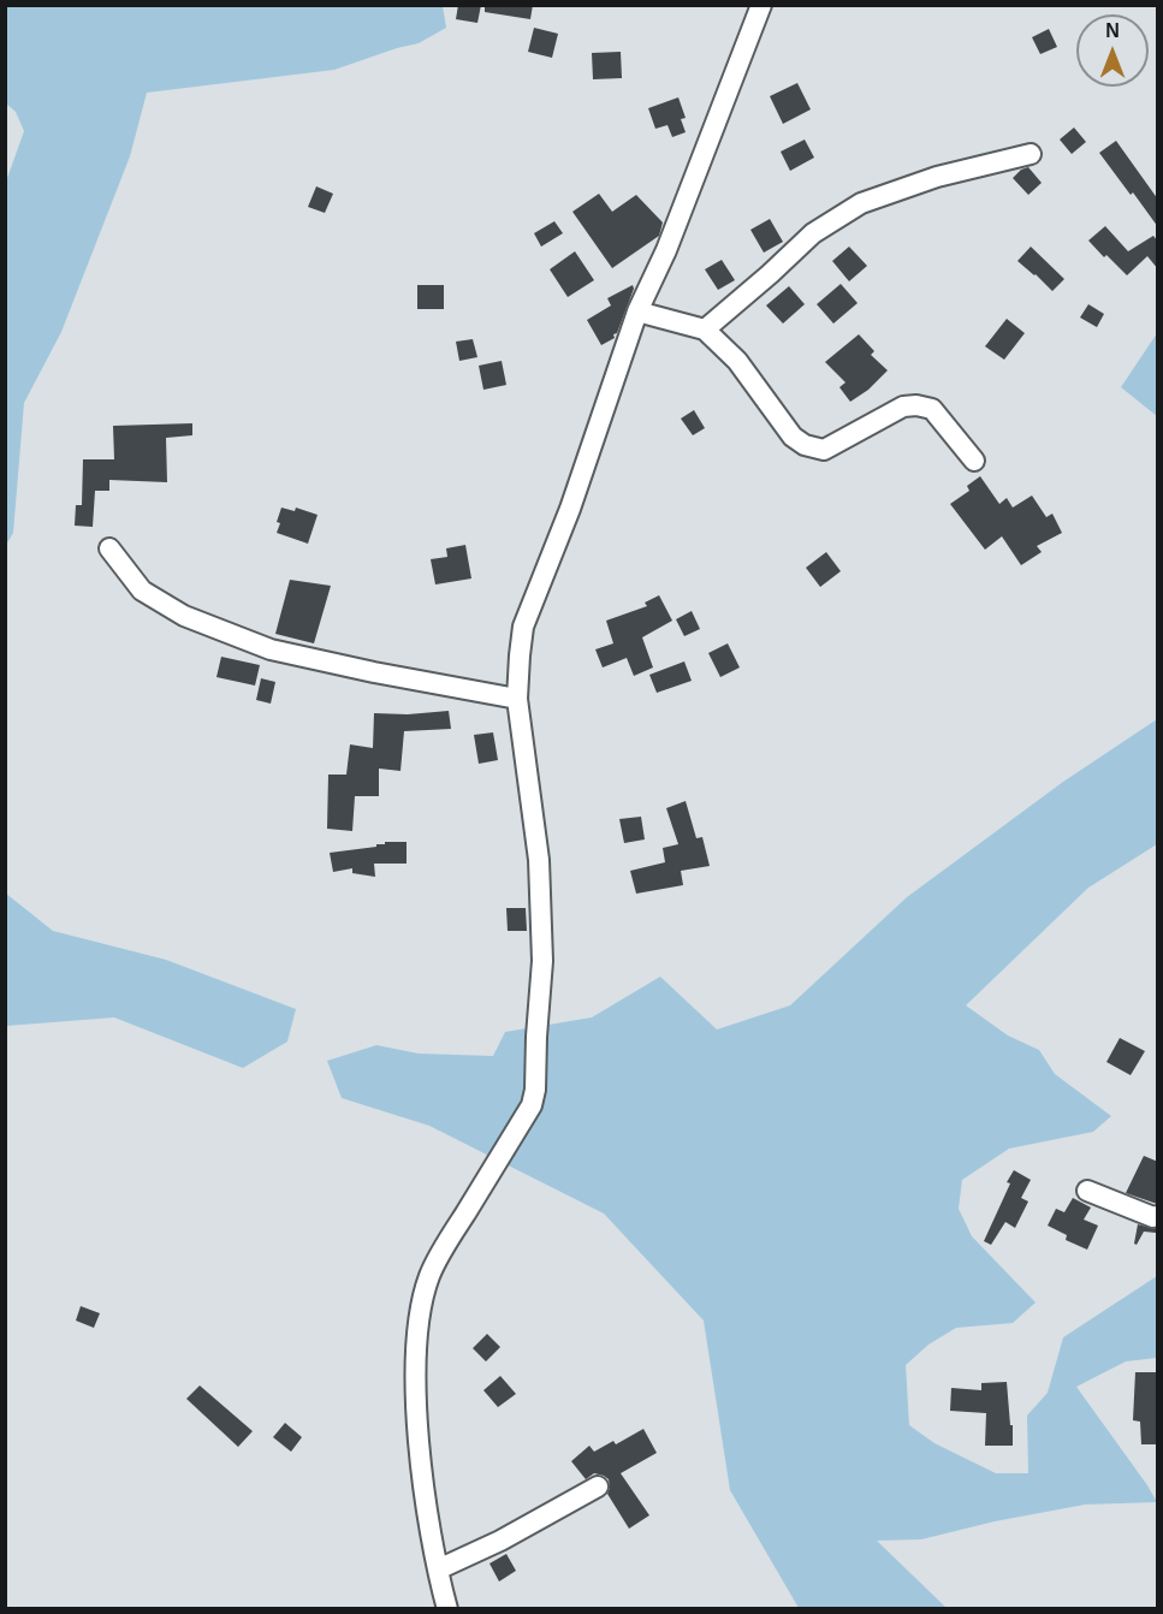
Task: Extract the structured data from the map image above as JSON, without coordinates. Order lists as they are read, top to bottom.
{
  "north": "top"
}
